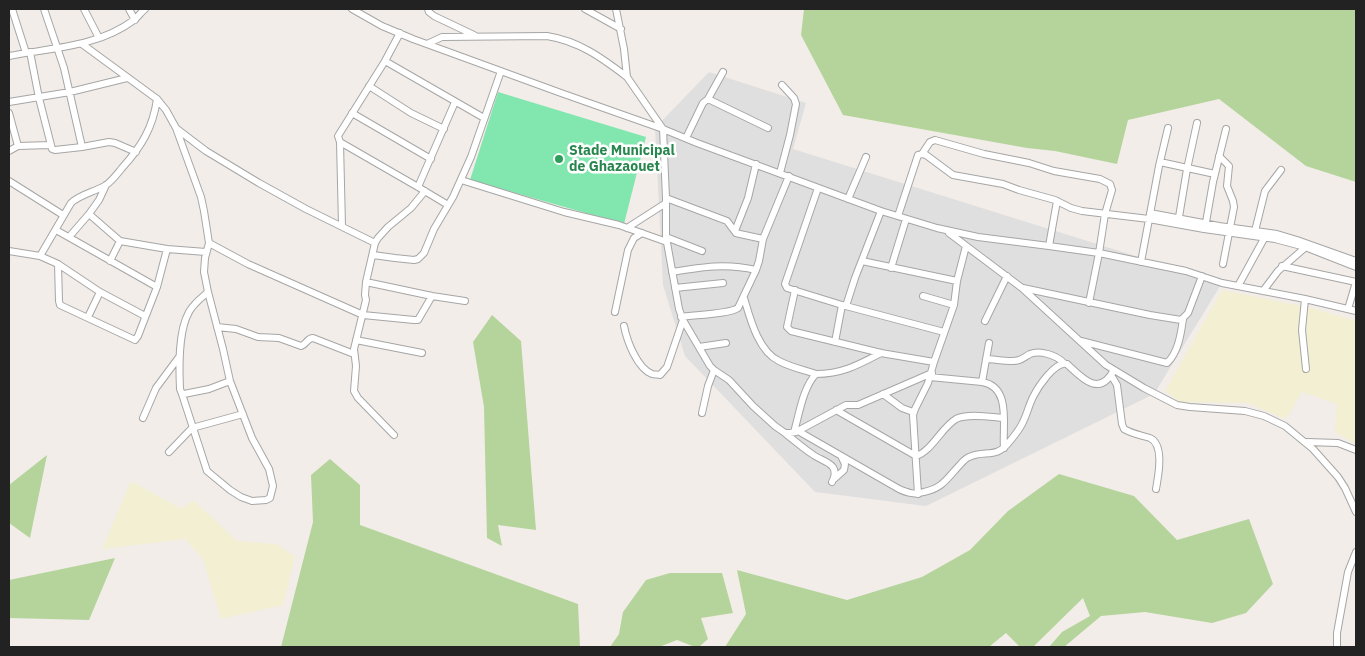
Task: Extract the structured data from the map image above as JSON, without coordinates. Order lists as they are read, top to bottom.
{
  "places": ["Stade Municipal de Ghazaouet"]
}
